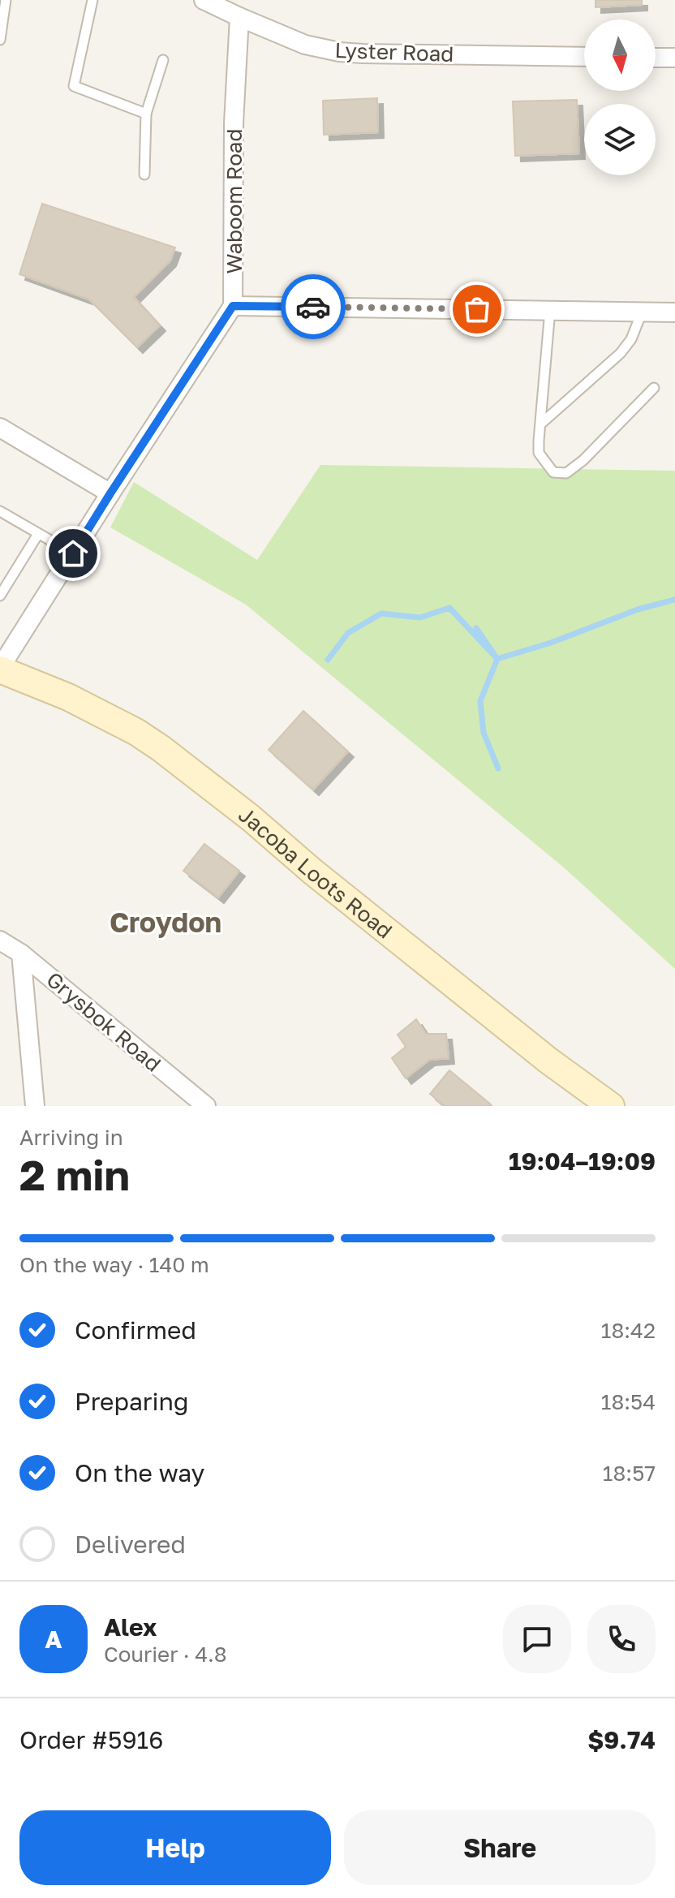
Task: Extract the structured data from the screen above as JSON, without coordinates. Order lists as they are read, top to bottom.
{
  "streets": {
    "street": [
      "Lyster Road",
      "Waboom Road",
      "Jacoba Loots Road",
      "Grysbok Road"
    ]
  },
  "crossings": [
    ["Lyster Road", "Waboom Road"]
  ],
  "districts": ["Croydon"],
  "north": "bottom",
  "page": {
    "heading": ["2 min", "Arriving in", "19:04–19:09"],
    "panel": [
      "Alex",
      "Courier · 4.8",
      "Order #5916",
      "$9.74"
    ],
    "bar": "On the way · 140 m",
    "list": [
      ["Confirmed", "18:42"],
      ["Preparing", "18:54"],
      ["On the way", "18:57"],
      "Delivered"
    ],
    "round": "A",
    "buttons": ["Help", "Share"]
  }
}
